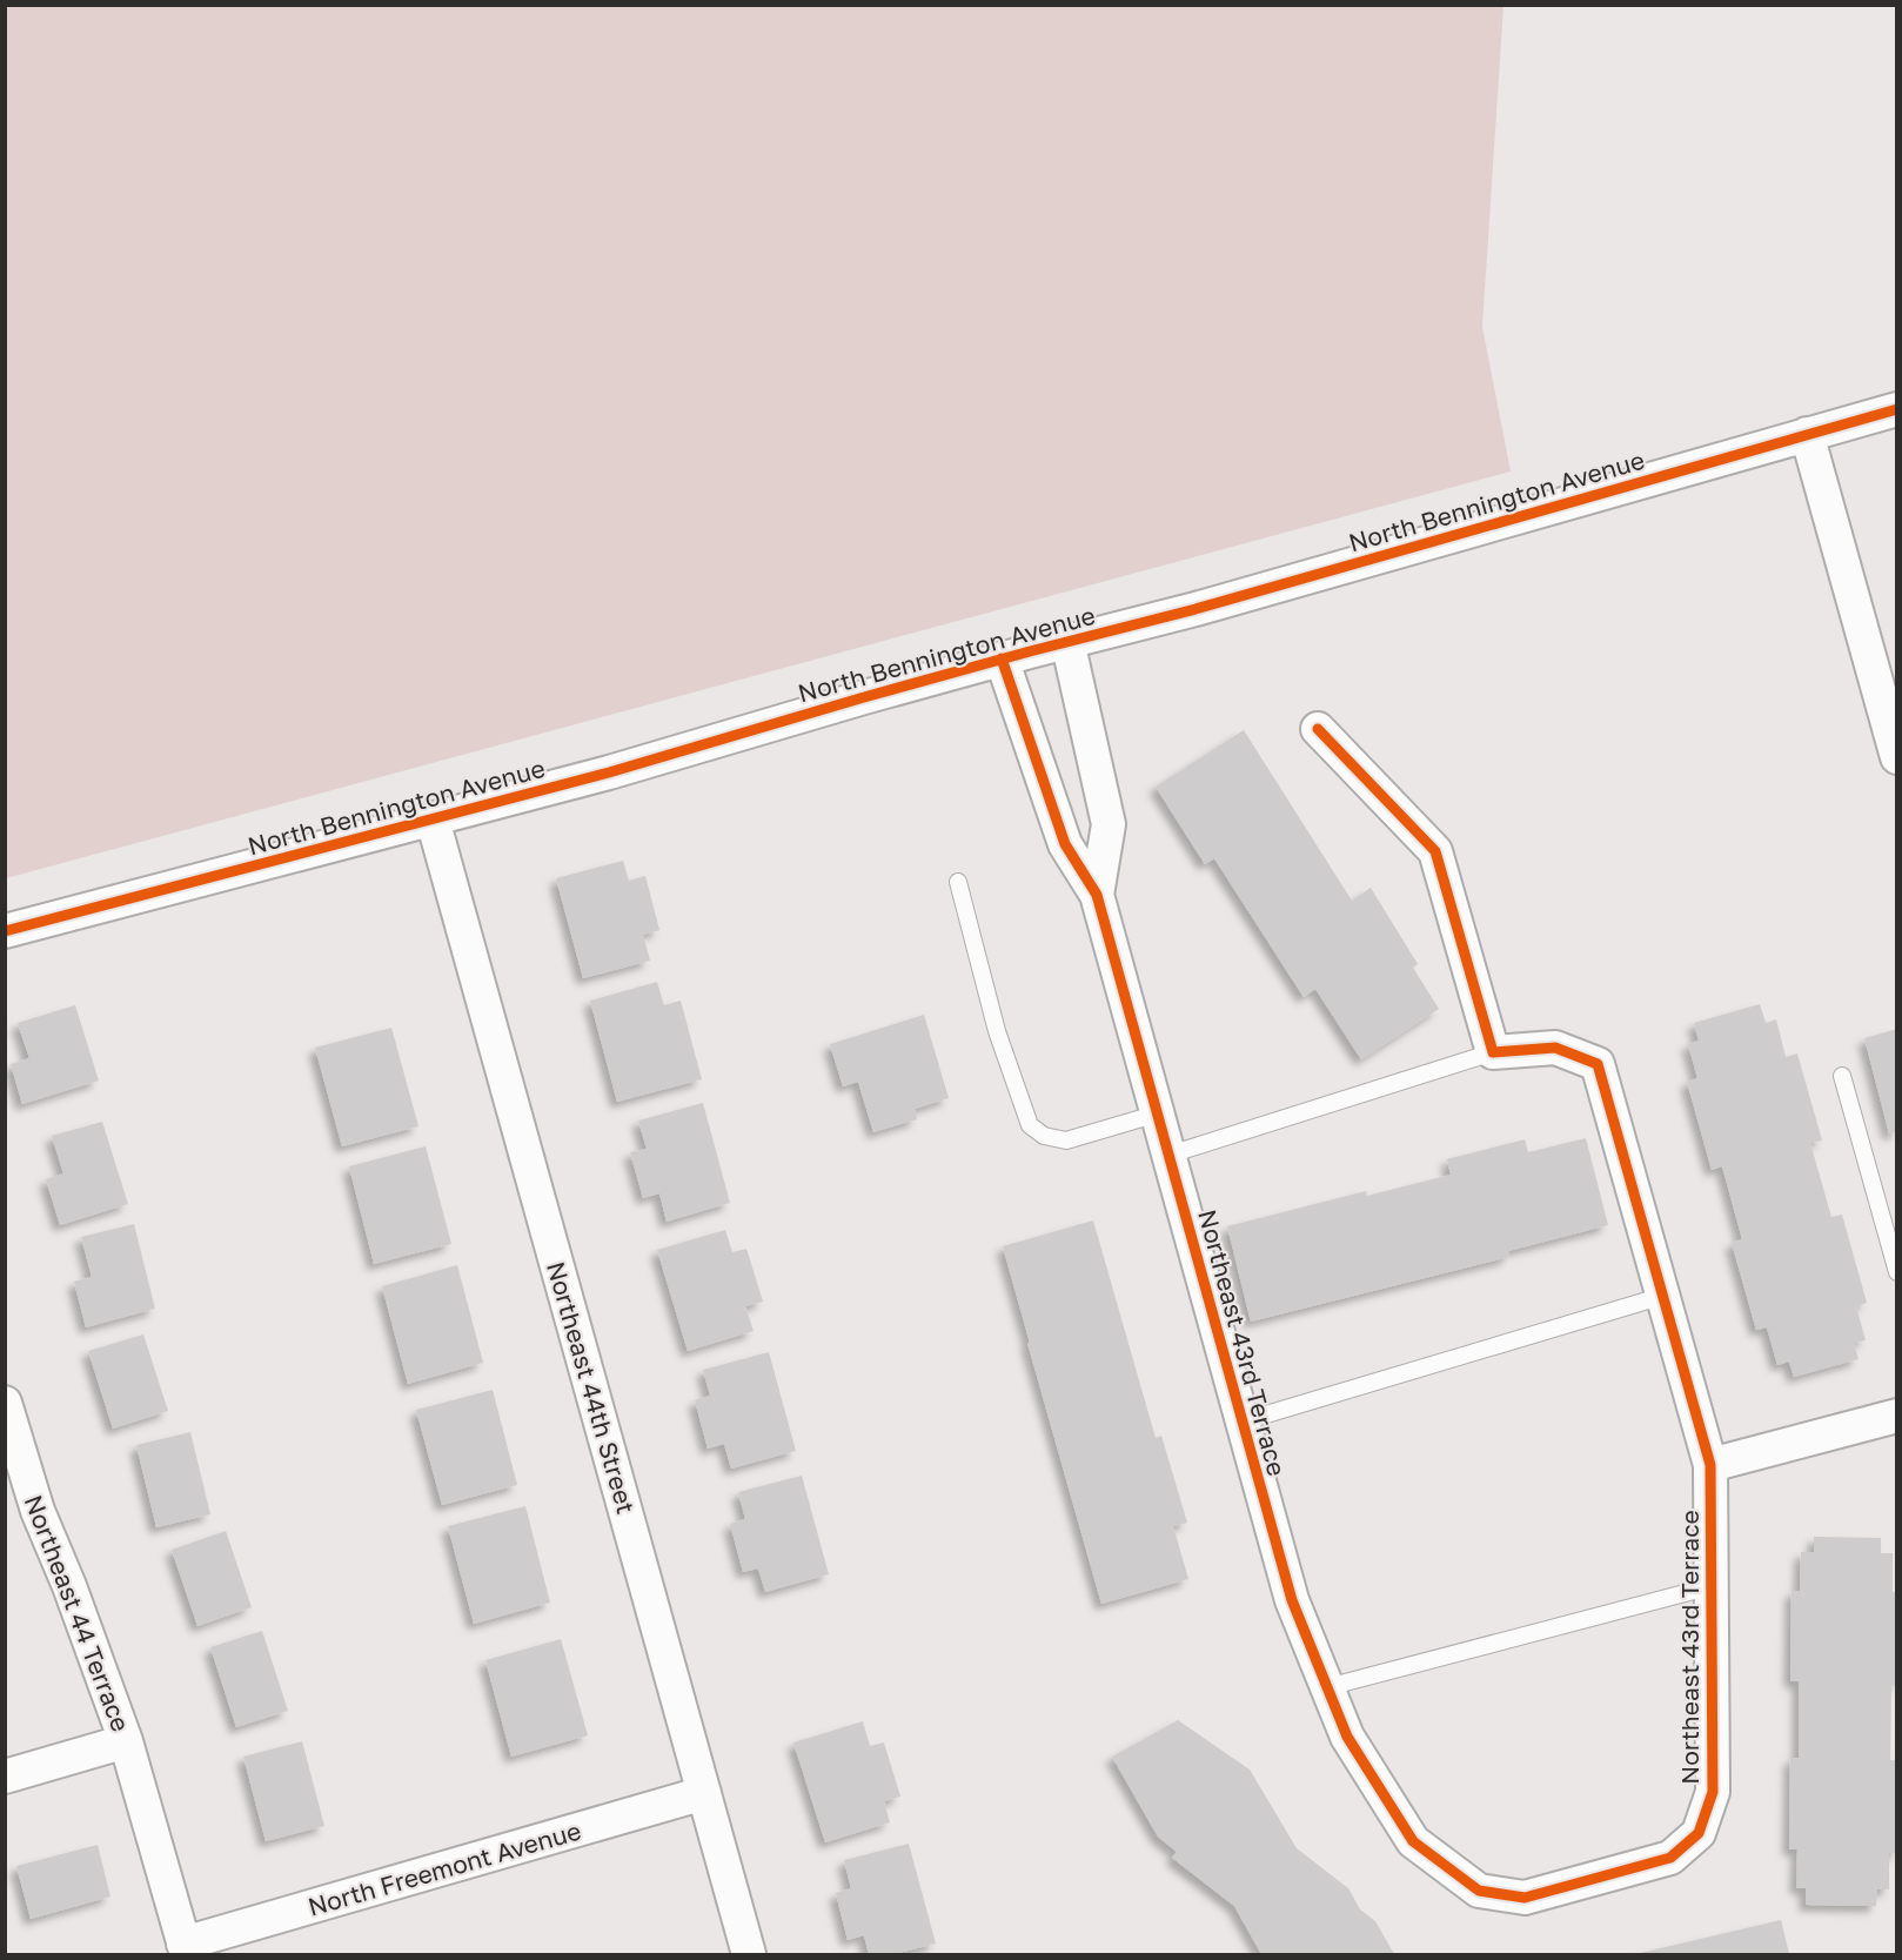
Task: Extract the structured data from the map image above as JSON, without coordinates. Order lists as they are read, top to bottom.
{
  "streets": {
    "street": [
      "North Bennington Avenue",
      "Northeast 43rd Terrace",
      "Northeast 44th Street",
      "Northeast 44 Terrace",
      "North Freemont Avenue"
    ]
  },
  "crossings": [
    ["North Bennington Avenue", "Northeast 43rd Terrace"],
    ["North Bennington Avenue", "Northeast 44th Street"],
    ["Northeast 44th Street", "North Freemont Avenue"]
  ]
}
